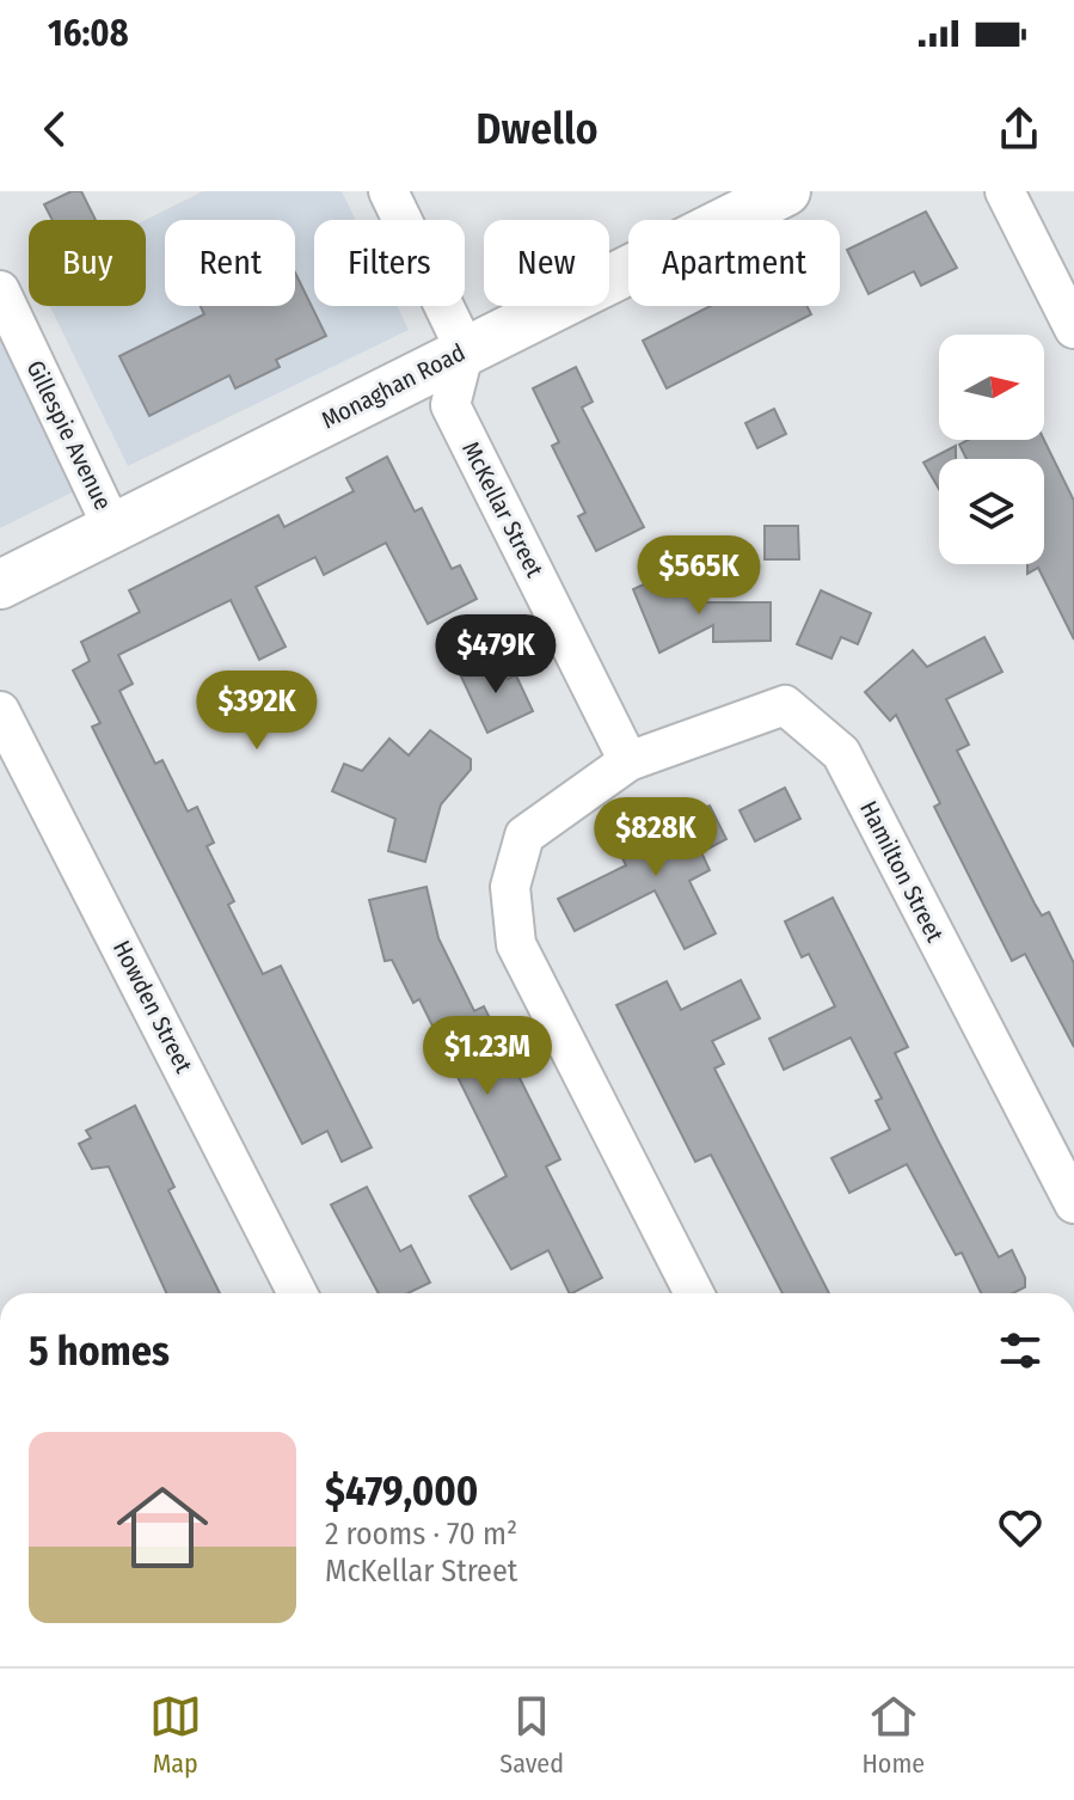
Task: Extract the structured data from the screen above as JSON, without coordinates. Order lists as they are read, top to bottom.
{
  "streets": {
    "street": [
      "Monaghan Road",
      "Gillespie Avenue",
      "McKellar Street",
      "Hamilton Street",
      "Howden Street"
    ]
  },
  "crossings": [
    ["Monaghan Road", "Gillespie Avenue"],
    ["Monaghan Road", "McKellar Street"],
    ["McKellar Street", "Hamilton Street"]
  ],
  "north": "right",
  "page": {
    "status": "16:08",
    "header": "Dwello",
    "chip": [
      "Buy",
      "Rent",
      "Filters",
      "New",
      "Apartment"
    ],
    "price": [
      "$565K",
      "$479K",
      "$392K",
      "$828K",
      "$1.23M"
    ],
    "heading": "5 homes",
    "list": [
      {
        "name": "$479,000",
        "note": "2 rooms · 70 m² · McKellar Street"
      }
    ],
    "tabs": ["Map", "Saved", "Home"]
  }
}
